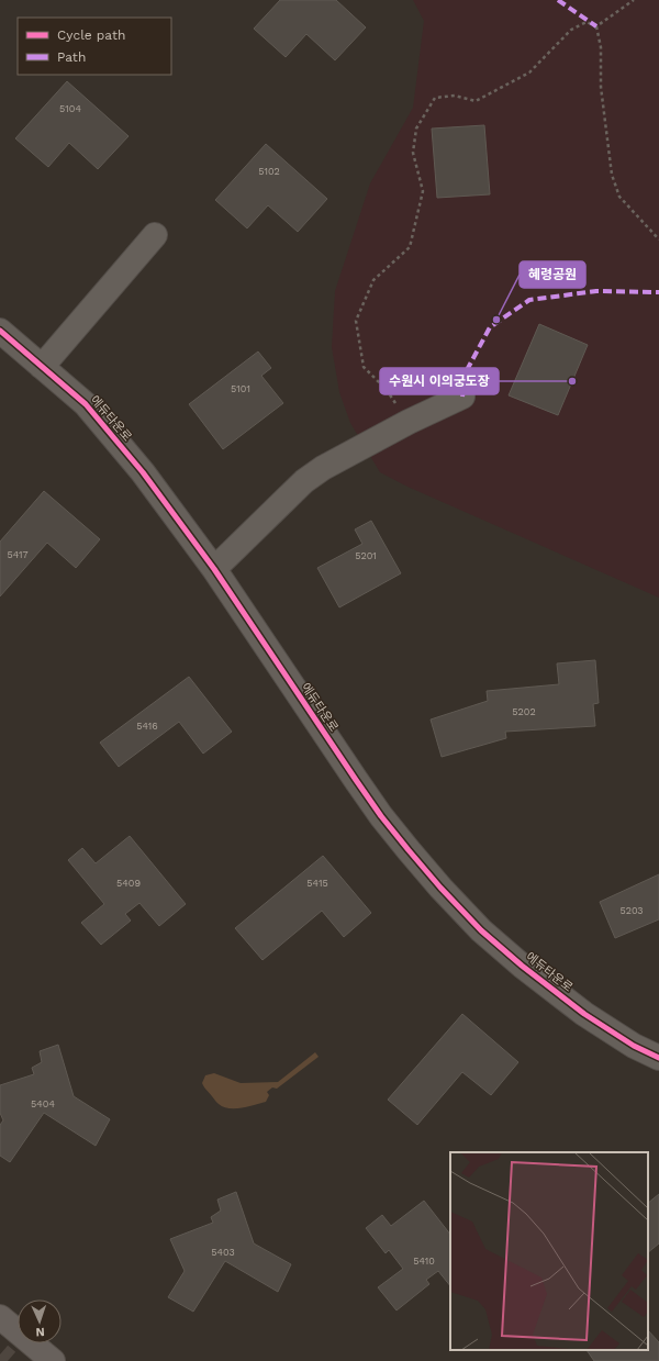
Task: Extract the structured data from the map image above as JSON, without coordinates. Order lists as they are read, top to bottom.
{
  "streets": {
    "street": ["에듀타운로"]
  },
  "places": ["혜령공원", "수원시 이의궁도장"],
  "house_numbers": [
    "5104",
    "5102",
    "5101",
    "5417",
    "5201",
    "5202",
    "5416",
    "5409",
    "5415",
    "5203",
    "5404",
    "5403",
    "5410"
  ],
  "legend": ["Cycle path", "Path"],
  "north": "bottom"
}
